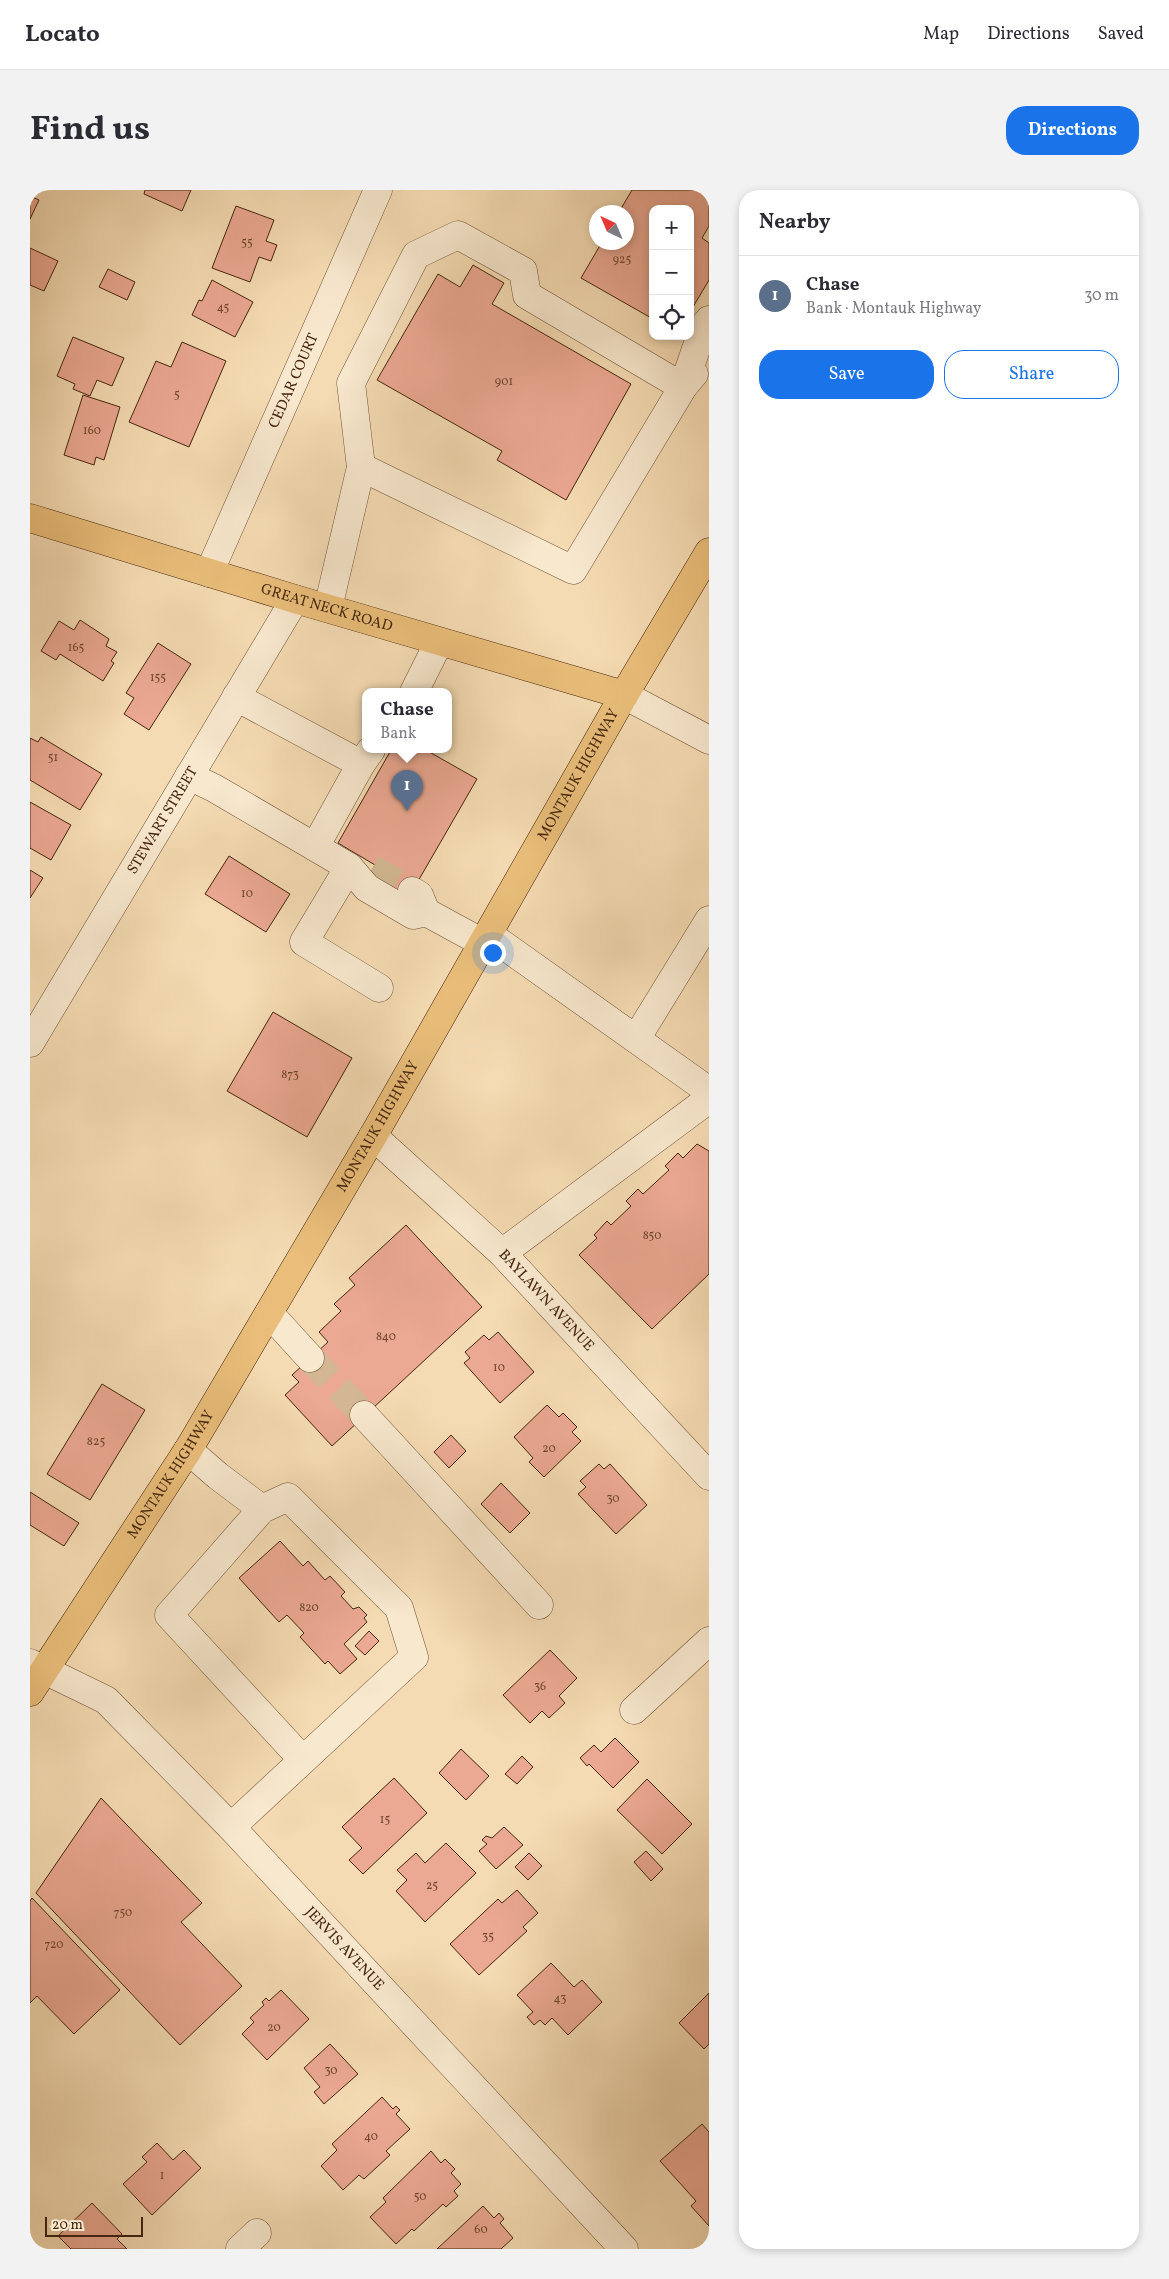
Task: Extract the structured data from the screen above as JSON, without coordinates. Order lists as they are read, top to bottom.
{
  "streets": {
    "main road": ["GREAT NECK ROAD", "MONTAUK HIGHWAY"],
    "street": [
      "CEDAR COURT",
      "STEWART STREET",
      "BAYLAWN AVENUE",
      "JERVIS AVENUE"
    ]
  },
  "crossings": [
    ["CEDAR COURT", "GREAT NECK ROAD"],
    ["GREAT NECK ROAD", "MONTAUK HIGHWAY"],
    ["GREAT NECK ROAD", "STEWART STREET"],
    ["MONTAUK HIGHWAY", "BAYLAWN AVENUE"],
    ["MONTAUK HIGHWAY", "JERVIS AVENUE"]
  ],
  "house_numbers": [
    "55",
    "925",
    "45",
    "901",
    "5",
    "160",
    "165",
    "155",
    "51",
    "10",
    "873",
    "850",
    "840",
    "10",
    "825",
    "20",
    "30",
    "820",
    "36",
    "15",
    "25",
    "750",
    "35",
    "720",
    "43",
    "20",
    "30",
    "40",
    "1",
    "50",
    "60"
  ],
  "scale_bar": "20 m",
  "north": "top left",
  "page": {
    "header": "Locato",
    "nav": ["Map", "Directions", "Saved"],
    "title": "Find us",
    "buttons": [
      "Directions",
      ["Save", "Share"]
    ],
    "heading": "Nearby",
    "map_buttons": ["+", "−"],
    "list": [
      {
        "mark": "1",
        "name": "Chase",
        "note": "Bank · Montauk Highway",
        "value": "30 m"
      }
    ],
    "popup": ["Chase", "Bank"],
    "pins": "1",
    "scale": "20 m"
  }
}
